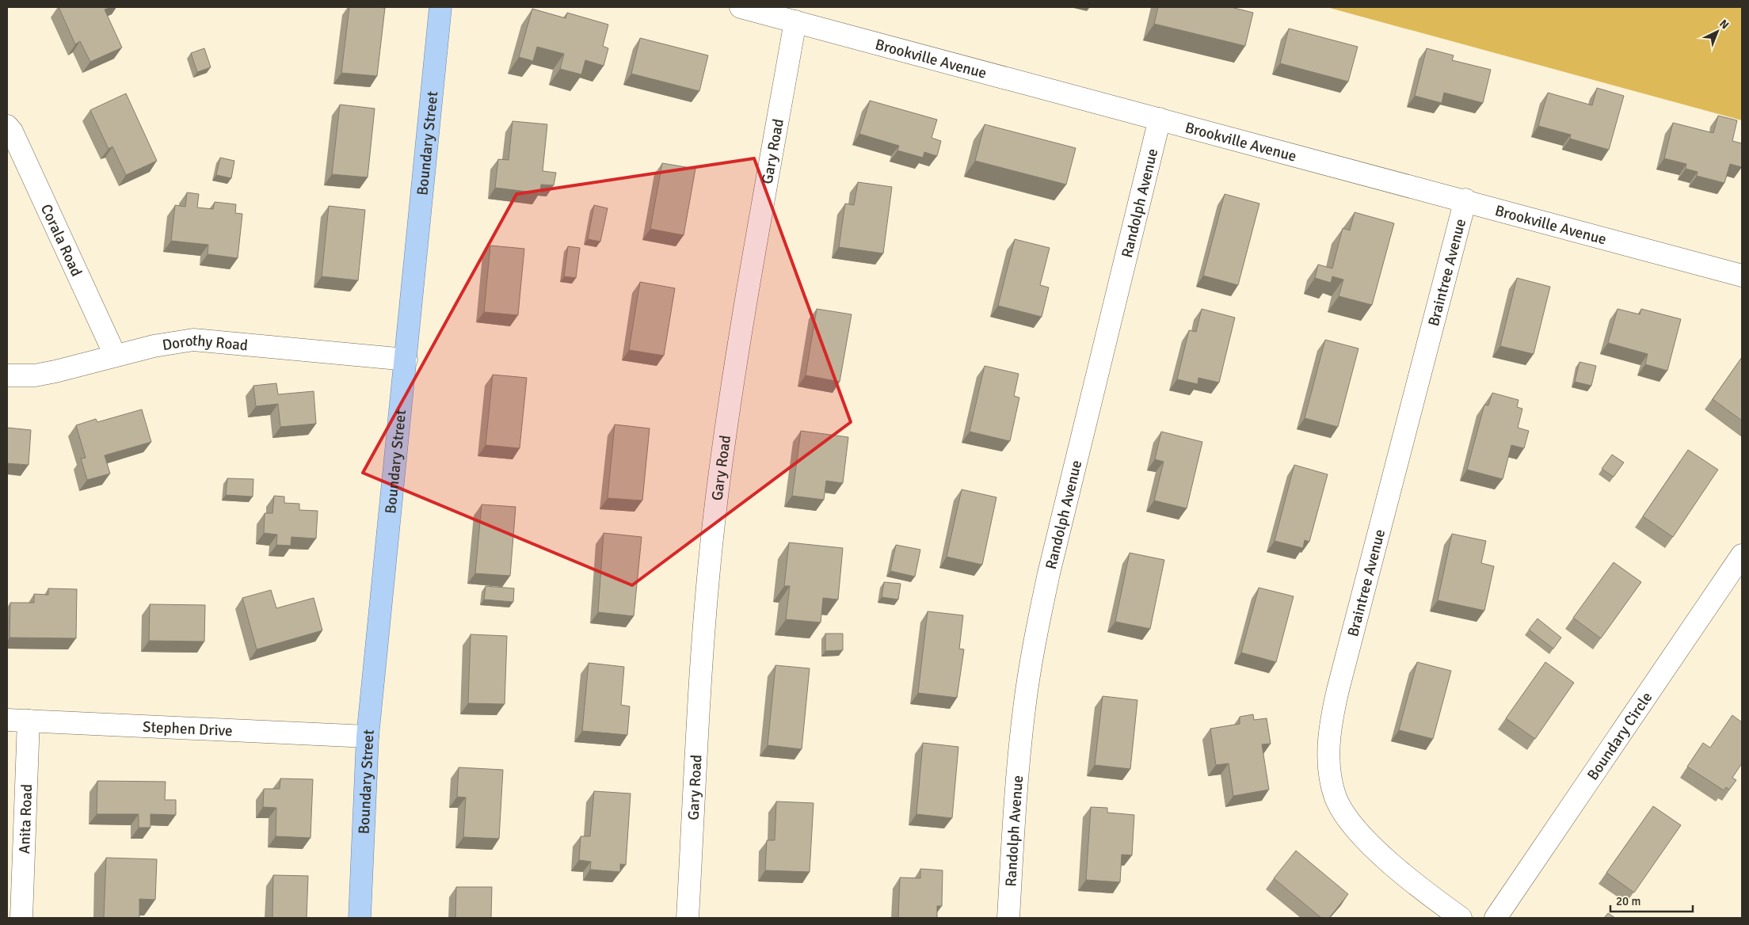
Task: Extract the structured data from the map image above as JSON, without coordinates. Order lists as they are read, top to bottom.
{
  "streets": {
    "main road": ["Boundary Street"],
    "street": [
      "Brookville Avenue",
      "Gary Road",
      "Randolph Avenue",
      "Corala Road",
      "Braintree Avenue",
      "Dorothy Road",
      "Stephen Drive",
      "Boundary Circle",
      "Anita Road"
    ]
  },
  "crossings": [
    ["Brookville Avenue", "Gary Road"],
    ["Brookville Avenue", "Randolph Avenue"],
    ["Brookville Avenue", "Braintree Avenue"],
    ["Boundary Street", "Dorothy Road"],
    ["Boundary Street", "Stephen Drive"],
    ["Corala Road", "Dorothy Road"],
    ["Stephen Drive", "Anita Road"]
  ],
  "scale_bar": "20 m",
  "north": "top right"
}
